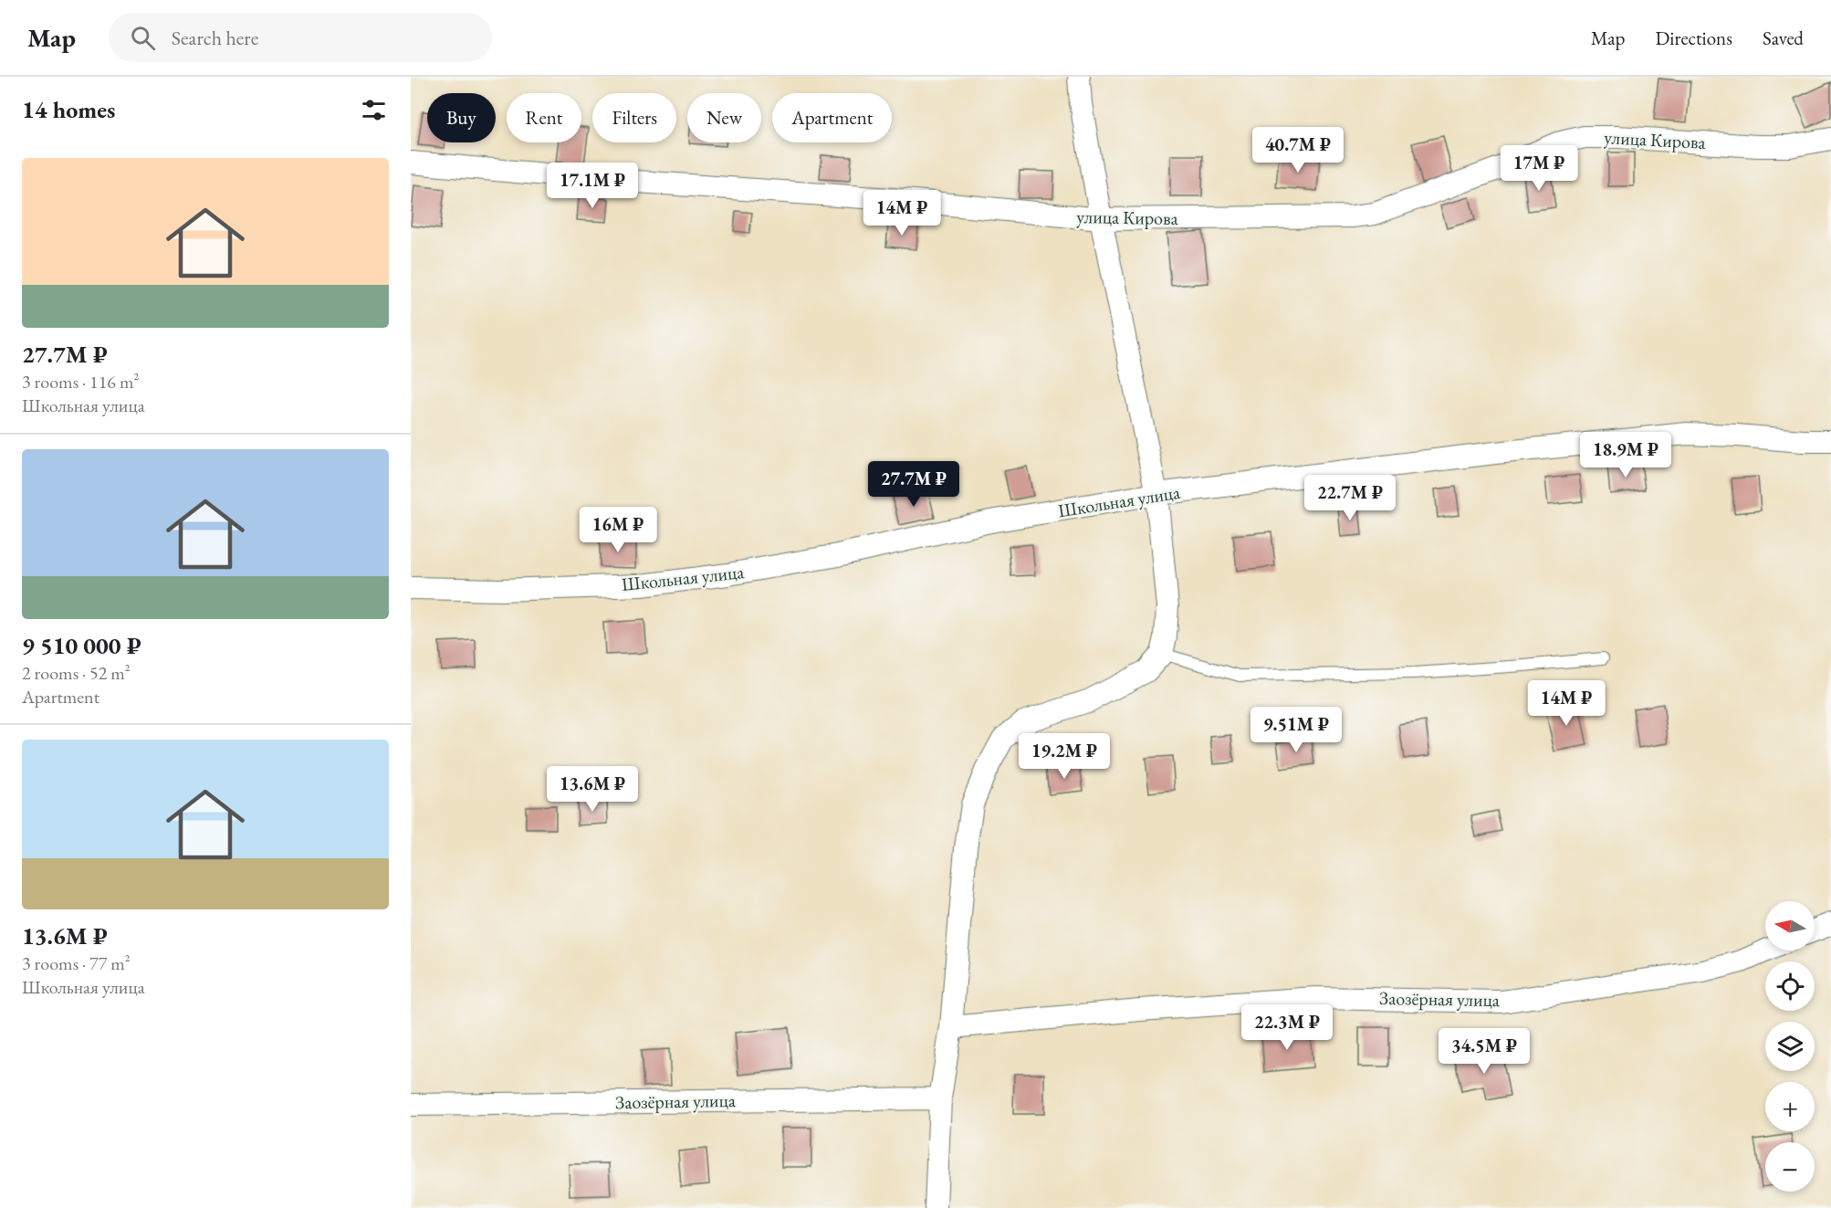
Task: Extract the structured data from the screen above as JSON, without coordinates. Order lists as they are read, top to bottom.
{
  "streets": {
    "street": ["улица Кирова", "Школьная улица", "Заозёрная улица"]
  },
  "north": "left",
  "page": {
    "header": "Map",
    "search": "Search here",
    "nav": ["Map", "Directions", "Saved"],
    "heading": "14 homes",
    "chip": [
      "Buy",
      "Rent",
      "Filters",
      "New",
      "Apartment"
    ],
    "price": [
      "40.7M ₽",
      "17M ₽",
      "17.1M ₽",
      "14M ₽",
      "18.9M ₽",
      "27.7M ₽",
      "22.7M ₽",
      "16M ₽",
      "14M ₽",
      "9.51M ₽",
      "19.2M ₽",
      "13.6M ₽",
      "22.3M ₽",
      "34.5M ₽"
    ],
    "list": [
      {
        "name": "27.7M ₽",
        "note": "3 rooms · 116 m² · Школьная улица"
      },
      {
        "name": "9 510 000 ₽",
        "note": "2 rooms · 52 m² · Apartment"
      },
      {
        "name": "13.6M ₽",
        "note": "3 rooms · 77 m² · Школьная улица"
      }
    ],
    "map_buttons": ["+", "−"]
  }
}
